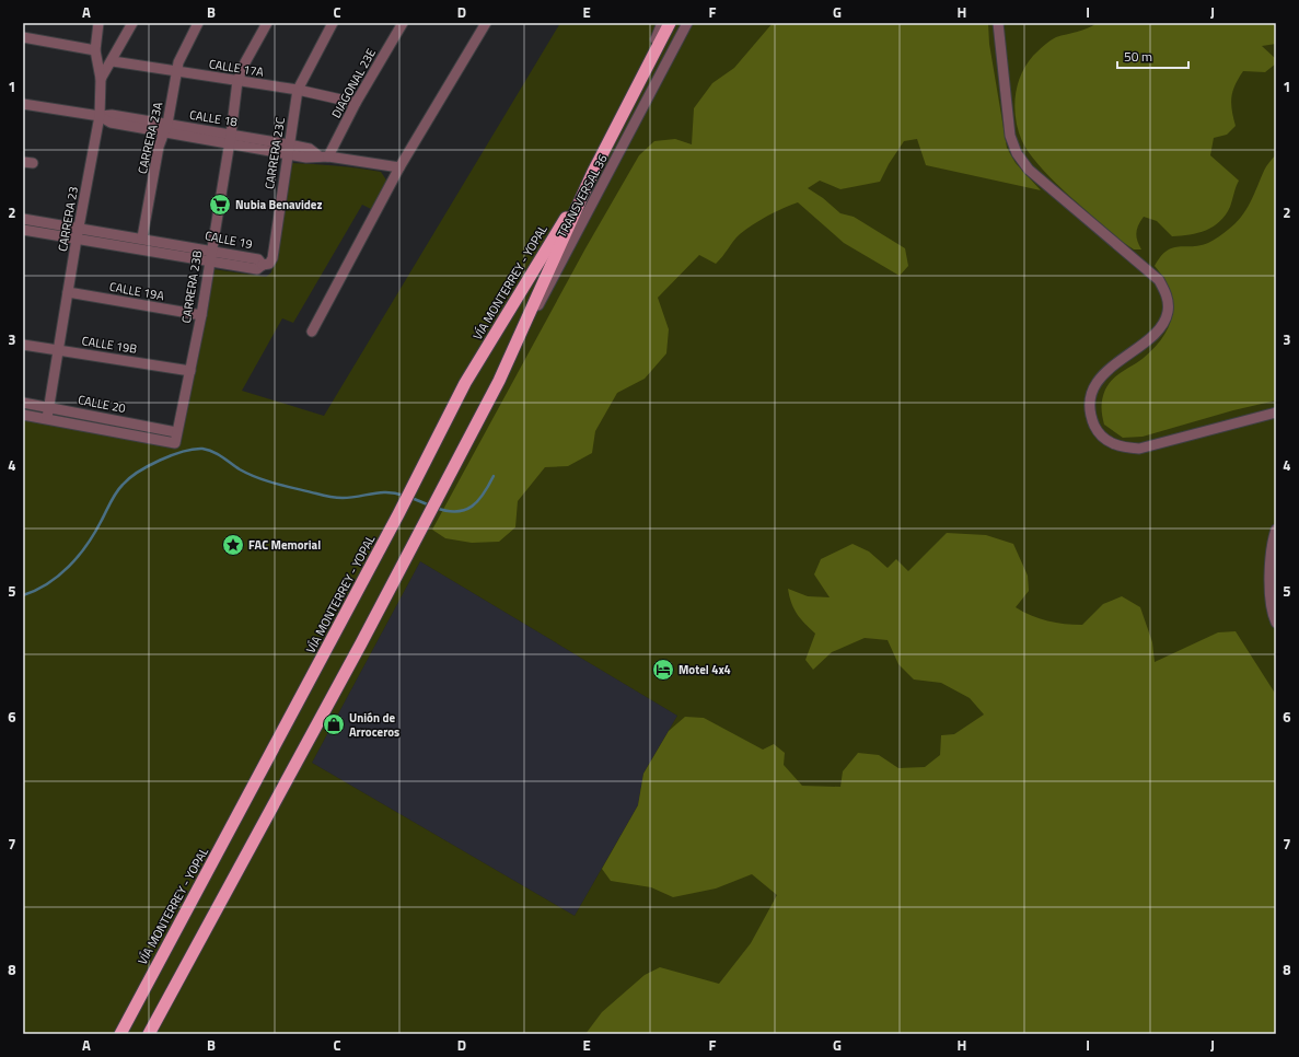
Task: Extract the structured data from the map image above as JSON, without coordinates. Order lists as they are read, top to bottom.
{
  "streets": {
    "highway": ["VÍA MONTERREY - YOPAL"],
    "street": [
      "CALLE 17A",
      "DIAGONAL 23E",
      "CALLE 18",
      "CARRERA 23A",
      "CARRERA 23C",
      "TRANSVERSAL 36",
      "CARRERA 23",
      "CALLE 19",
      "CARRERA 23B",
      "CALLE 19A",
      "CALLE 19B",
      "CALLE 20"
    ]
  },
  "crossings": [
    ["CALLE 17A", "DIAGONAL 23E"],
    ["CALLE 17A", "CARRERA 23A"],
    ["CALLE 17A", "CARRERA 23C"],
    ["CALLE 17A", "CARRERA 23B"],
    ["DIAGONAL 23E", "CALLE 18"],
    ["CALLE 18", "CARRERA 23A"],
    ["CALLE 18", "CARRERA 23C"],
    ["CALLE 18", "CARRERA 23"],
    ["CALLE 18", "CARRERA 23B"],
    ["CARRERA 23A", "CALLE 19"],
    ["CARRERA 23C", "CALLE 19"],
    ["TRANSVERSAL 36", "VÍA MONTERREY - YOPAL"],
    ["CARRERA 23", "CALLE 19"],
    ["CARRERA 23", "CARRERA 23B"],
    ["CARRERA 23", "CALLE 19A"],
    ["CARRERA 23", "CALLE 19B"],
    ["CARRERA 23", "CALLE 20"],
    ["CALLE 19", "CARRERA 23B"],
    ["CARRERA 23B", "CALLE 19A"],
    ["CARRERA 23B", "CALLE 19B"],
    ["CARRERA 23B", "CALLE 20"]
  ],
  "places": {
    "supermarket": ["Nubia Benavidez"],
    "place": ["FAC Memorial"],
    "hotel": ["Motel 4x4"],
    "shop": ["Unión de Arroceros"]
  },
  "scale_bar": "50 m",
  "grid": {
    "columns": [
      "A",
      "B",
      "C",
      "D",
      "E",
      "F",
      "G",
      "H",
      "I",
      "J"
    ],
    "rows": [
      "1",
      "2",
      "3",
      "4",
      "5",
      "6",
      "7",
      "8"
    ]
  }
}
